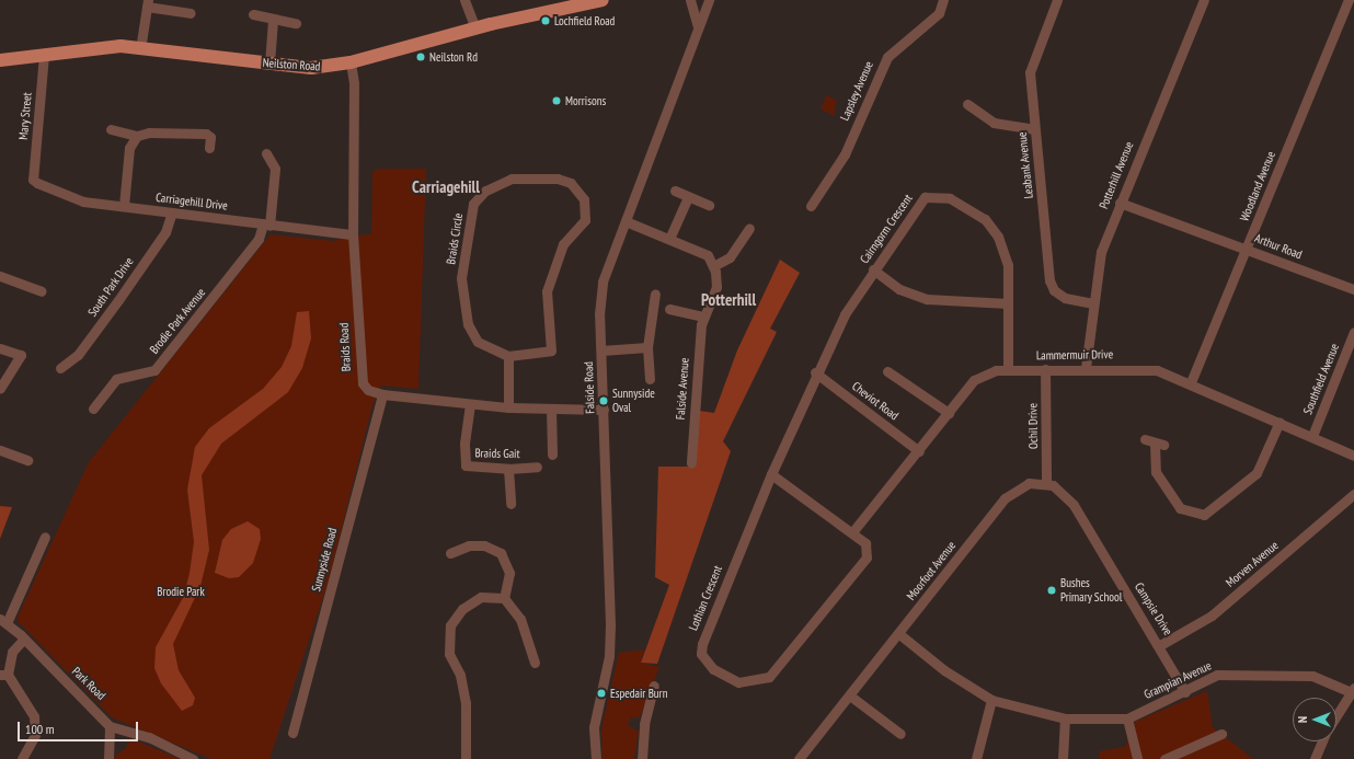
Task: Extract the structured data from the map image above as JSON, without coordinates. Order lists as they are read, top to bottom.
{
  "streets": {
    "main road": ["Neilston Road"],
    "street": [
      "Lapsley Avenue",
      "Mary Street",
      "Leabank Avenue",
      "Potterhill Avenue",
      "Woodland Avenue",
      "Carriagehill Drive",
      "Cairngorm Crescent",
      "Braids Circle",
      "Arthur Road",
      "South Park Drive",
      "Brodie Park Avenue",
      "Braids Road",
      "Lammermuir Drive",
      "Southfield Avenue",
      "Falside Road",
      "Falside Avenue",
      "Cheviot Road",
      "Ochil Drive",
      "Braids Gait",
      "Sunnyside Road",
      "Morven Avenue",
      "Moorfoot Avenue",
      "Lothian Crescent",
      "Campsie Drive",
      "Grampian Avenue",
      "Park Road"
    ]
  },
  "crossings": [
    ["Neilston Road", "Mary Street"],
    ["Neilston Road", "Braids Road"],
    ["Mary Street", "Carriagehill Drive"],
    ["Leabank Avenue", "Potterhill Avenue"],
    ["Potterhill Avenue", "Arthur Road"],
    ["Potterhill Avenue", "Lammermuir Drive"],
    ["Woodland Avenue", "Arthur Road"],
    ["Woodland Avenue", "Lammermuir Drive"],
    ["Carriagehill Drive", "South Park Drive"],
    ["Carriagehill Drive", "Brodie Park Avenue"],
    ["Carriagehill Drive", "Braids Road"],
    ["Cairngorm Crescent", "Lammermuir Drive"],
    ["Cairngorm Crescent", "Cheviot Road"],
    ["Cairngorm Crescent", "Lothian Crescent"],
    ["Braids Road", "Falside Road"],
    ["Braids Road", "Braids Gait"],
    ["Braids Road", "Sunnyside Road"],
    ["Lammermuir Drive", "Southfield Avenue"],
    ["Lammermuir Drive", "Cheviot Road"],
    ["Lammermuir Drive", "Ochil Drive"],
    ["Lammermuir Drive", "Lothian Crescent"],
    ["Ochil Drive", "Moorfoot Avenue"],
    ["Ochil Drive", "Campsie Drive"],
    ["Morven Avenue", "Campsie Drive"],
    ["Moorfoot Avenue", "Campsie Drive"],
    ["Moorfoot Avenue", "Grampian Avenue"],
    ["Campsie Drive", "Grampian Avenue"]
  ],
  "districts": ["Carriagehill", "Potterhill"],
  "parks": ["Brodie Park"],
  "places": [
    "Lochfield Road",
    "Neilston Rd",
    "Morrisons",
    "Sunnyside Oval",
    "Bushes Primary School",
    "Espedair Burn"
  ],
  "scale_bar": "100 m",
  "north": "left"
}
